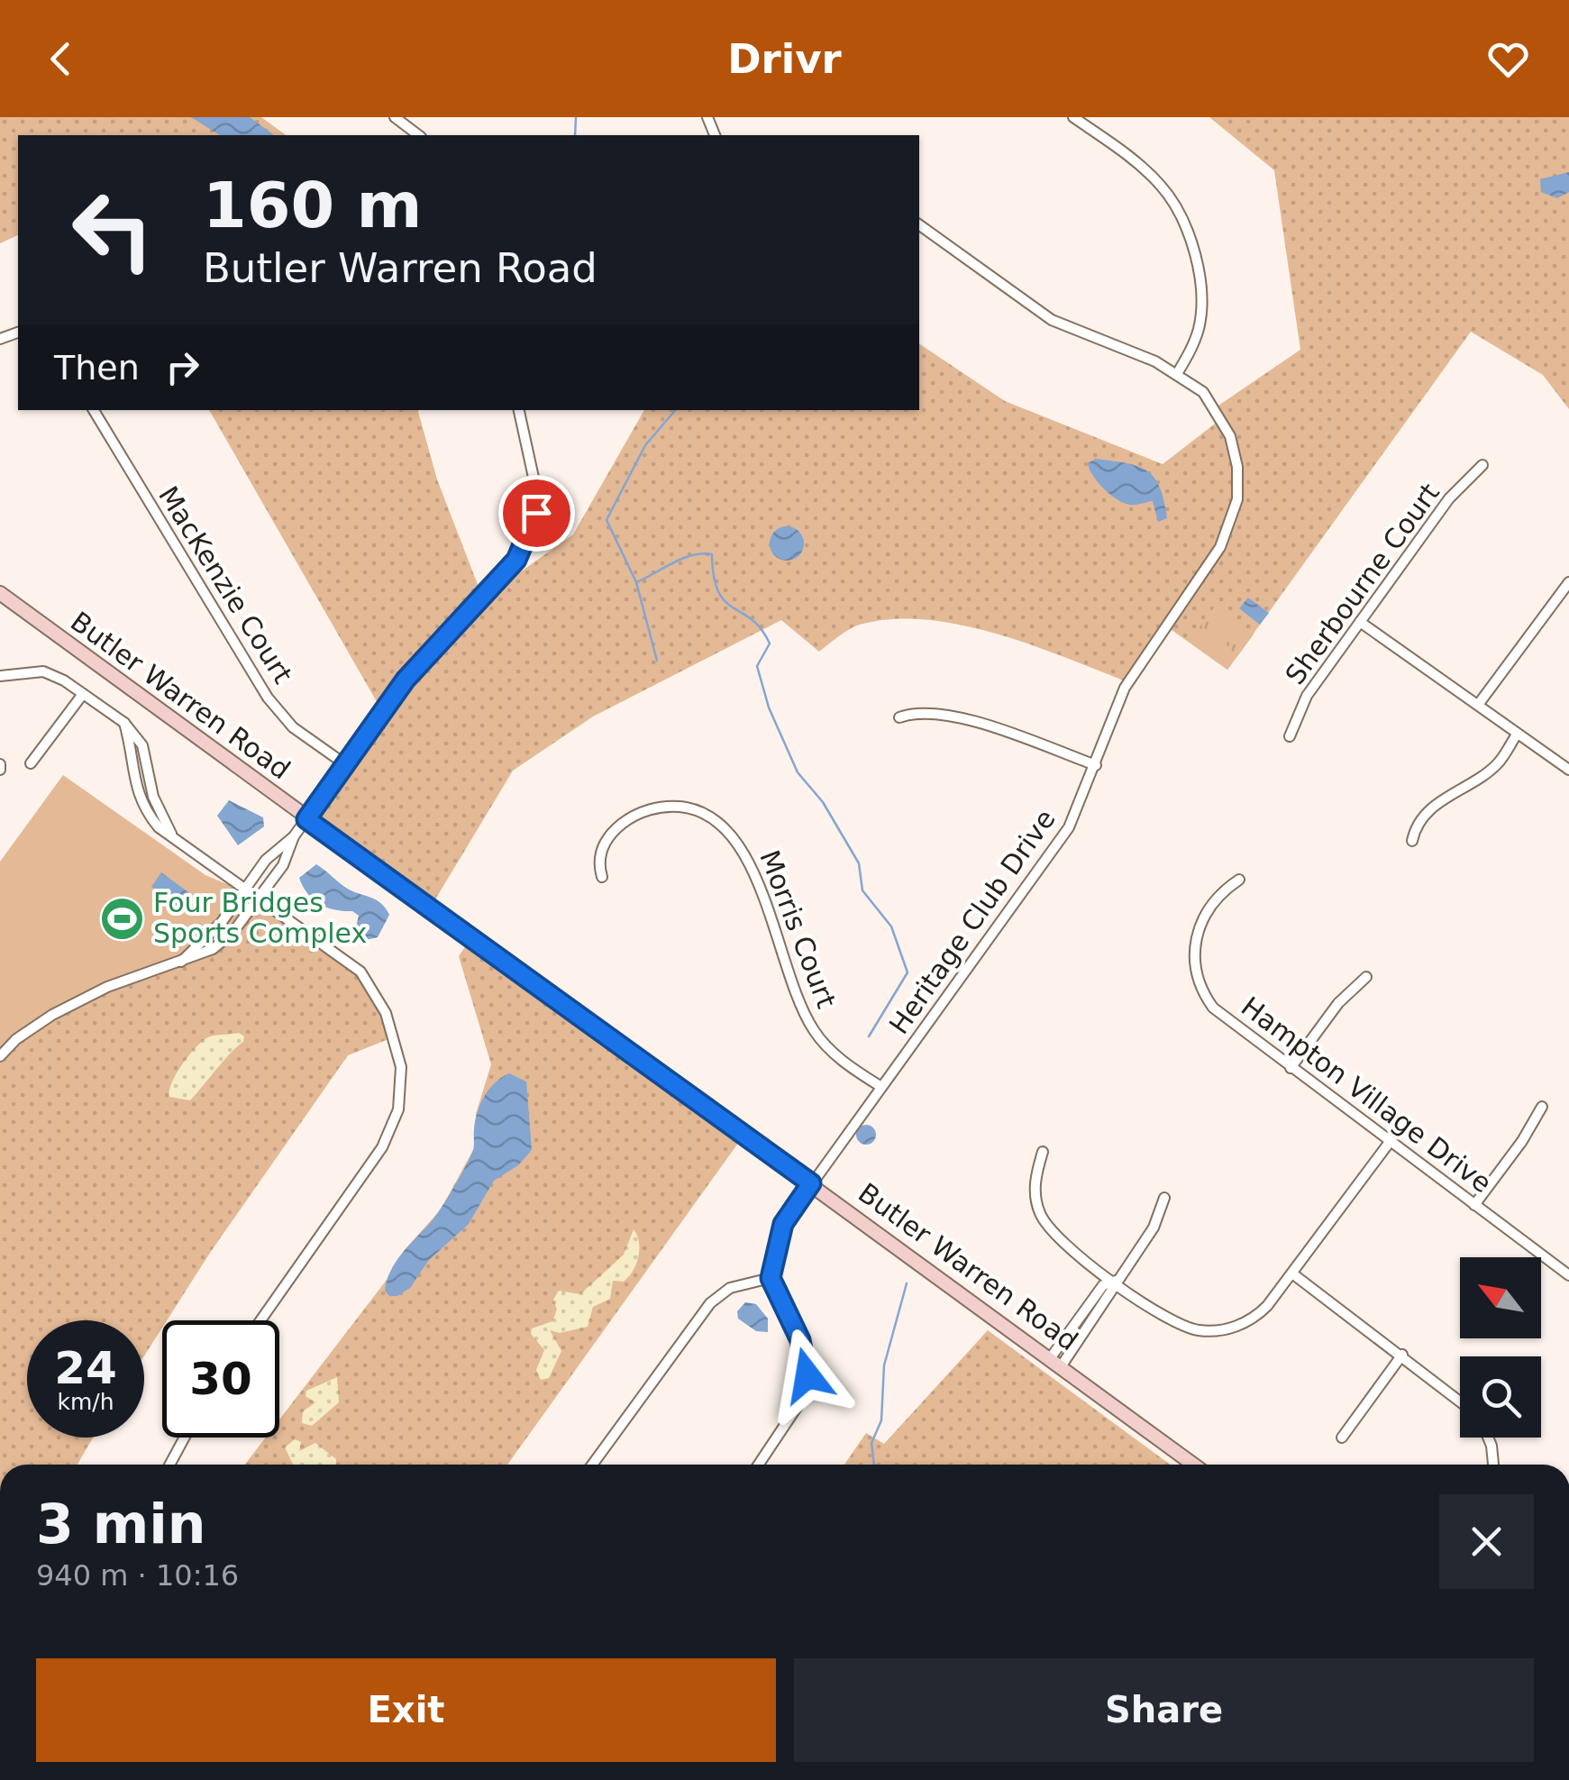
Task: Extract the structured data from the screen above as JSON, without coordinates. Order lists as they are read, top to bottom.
{
  "streets": {
    "main road": ["Butler Warren Road"],
    "street": [
      "Sherbourne Court",
      "MacKenzie Court",
      "Heritage Club Drive",
      "Morris Court",
      "Hampton Village Drive"
    ]
  },
  "crossings": [
    ["Butler Warren Road", "Heritage Club Drive"],
    ["Heritage Club Drive", "Morris Court"]
  ],
  "places": {
    "sports": ["Four Bridges Sports Complex"]
  },
  "north": "top left",
  "page": {
    "header": "Drivr",
    "turn": ["160 m", "Butler Warren Road"],
    "then": "Then",
    "speed": "24 km/h",
    "limit": "30",
    "heading": ["3 min", "940 m · 10:16"],
    "buttons": ["Exit", "Share"]
  }
}
